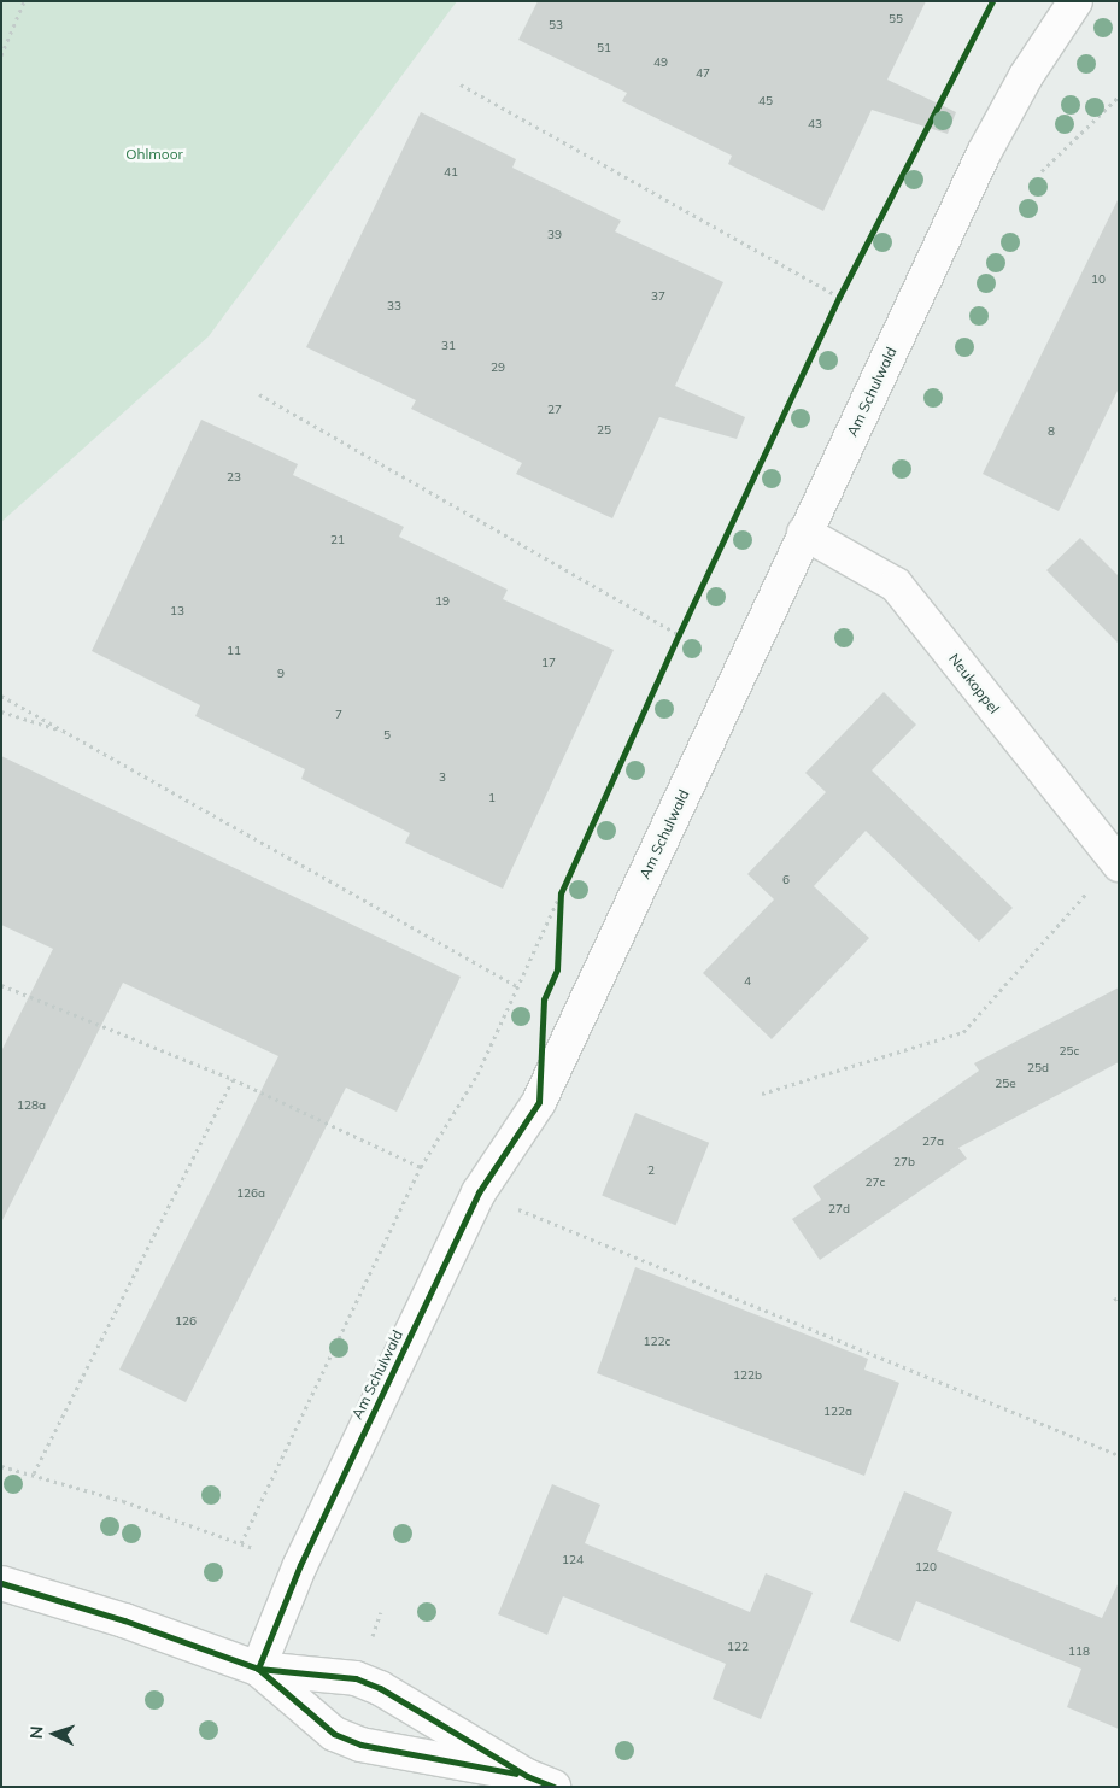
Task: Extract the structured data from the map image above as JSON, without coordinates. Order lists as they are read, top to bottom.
{
  "streets": {
    "street": ["Am Schulwald", "Neukoppel"]
  },
  "crossings": [
    ["Am Schulwald", "Neukoppel"]
  ],
  "parks": ["Ohlmoor"],
  "house_numbers": [
    "55",
    "53",
    "51",
    "49",
    "47",
    "45",
    "43",
    "41",
    "39",
    "10",
    "37",
    "33",
    "31",
    "29",
    "27",
    "25",
    "8",
    "23",
    "21",
    "19",
    "13",
    "11",
    "17",
    "9",
    "7",
    "5",
    "3",
    "1",
    "6",
    "4",
    "25c",
    "25d",
    "25e",
    "128a",
    "27a",
    "27b",
    "2",
    "27c",
    "126a",
    "27d",
    "126",
    "122c",
    "122b",
    "122a",
    "124",
    "120",
    "122",
    "118"
  ],
  "north": "left"
}
